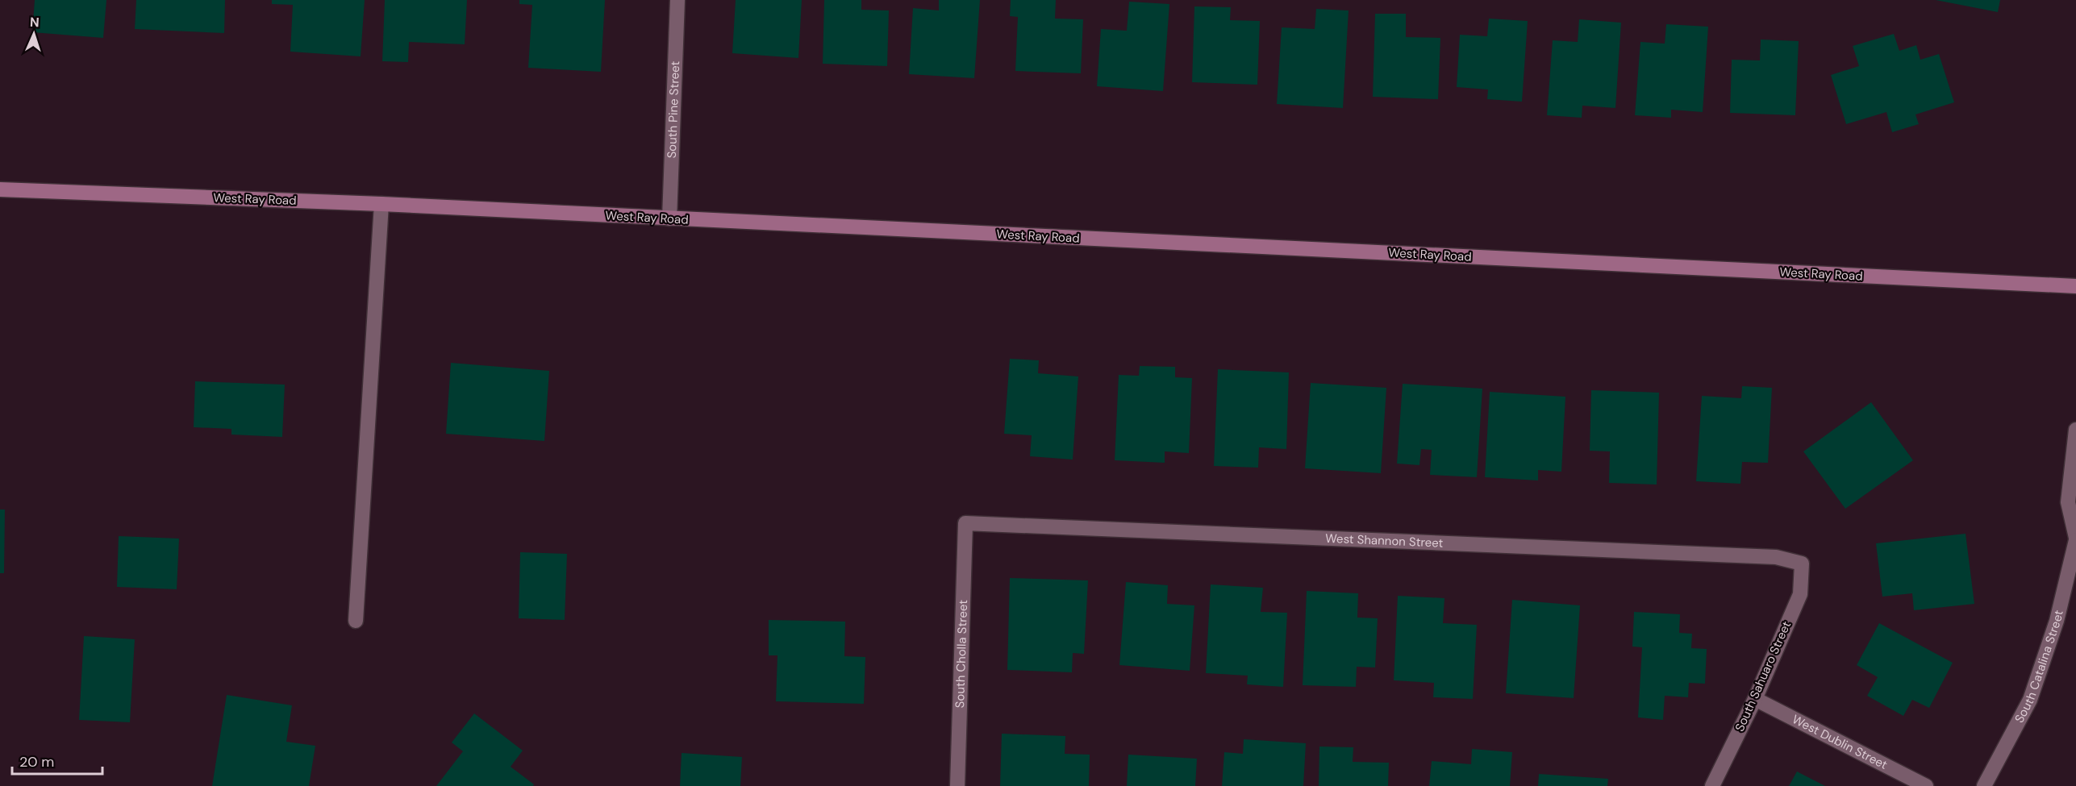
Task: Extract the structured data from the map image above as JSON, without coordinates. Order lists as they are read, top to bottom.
{
  "streets": {
    "main road": ["West Ray Road"],
    "street": [
      "South Pine Street",
      "West Shannon Street",
      "South Cholla Street",
      "South Catalina Street",
      "South Sahuaro Street",
      "West Dublin Street"
    ]
  },
  "crossings": [
    ["South Pine Street", "West Ray Road"],
    ["West Shannon Street", "South Cholla Street"],
    ["West Shannon Street", "South Sahuaro Street"],
    ["South Sahuaro Street", "West Dublin Street"]
  ],
  "scale_bar": "20 m",
  "north": "top"
}
